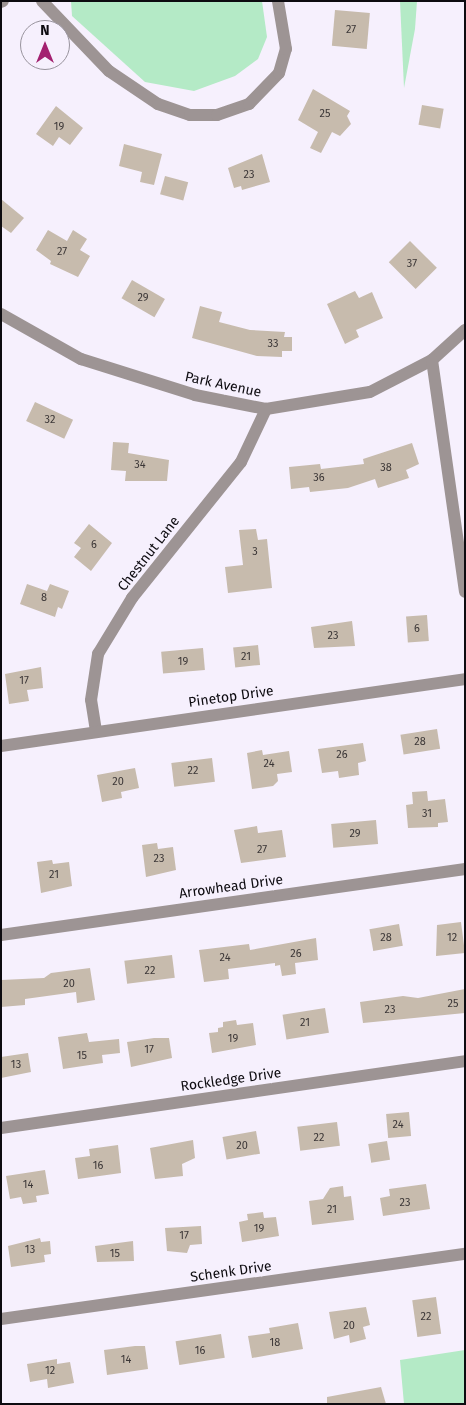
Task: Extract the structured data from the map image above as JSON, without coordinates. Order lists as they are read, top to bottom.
{
  "streets": {
    "street": [
      "Park Avenue",
      "Chestnut Lane",
      "Pinetop Drive",
      "Arrowhead Drive",
      "Rockledge Drive",
      "Schenk Drive"
    ]
  },
  "crossings": [
    ["Park Avenue", "Chestnut Lane"],
    ["Chestnut Lane", "Pinetop Drive"]
  ],
  "house_numbers": [
    "27",
    "25",
    "19",
    "23",
    "27",
    "37",
    "29",
    "33",
    "32",
    "34",
    "38",
    "36",
    "6",
    "3",
    "8",
    "6",
    "23",
    "21",
    "19",
    "17",
    "28",
    "26",
    "24",
    "22",
    "20",
    "31",
    "29",
    "27",
    "23",
    "21",
    "28",
    "12",
    "26",
    "24",
    "22",
    "20",
    "25",
    "23",
    "21",
    "19",
    "17",
    "15",
    "13",
    "24",
    "22",
    "20",
    "16",
    "14",
    "23",
    "21",
    "19",
    "17",
    "13",
    "15",
    "22",
    "20",
    "18",
    "16",
    "14",
    "12"
  ],
  "north": "top"
}
